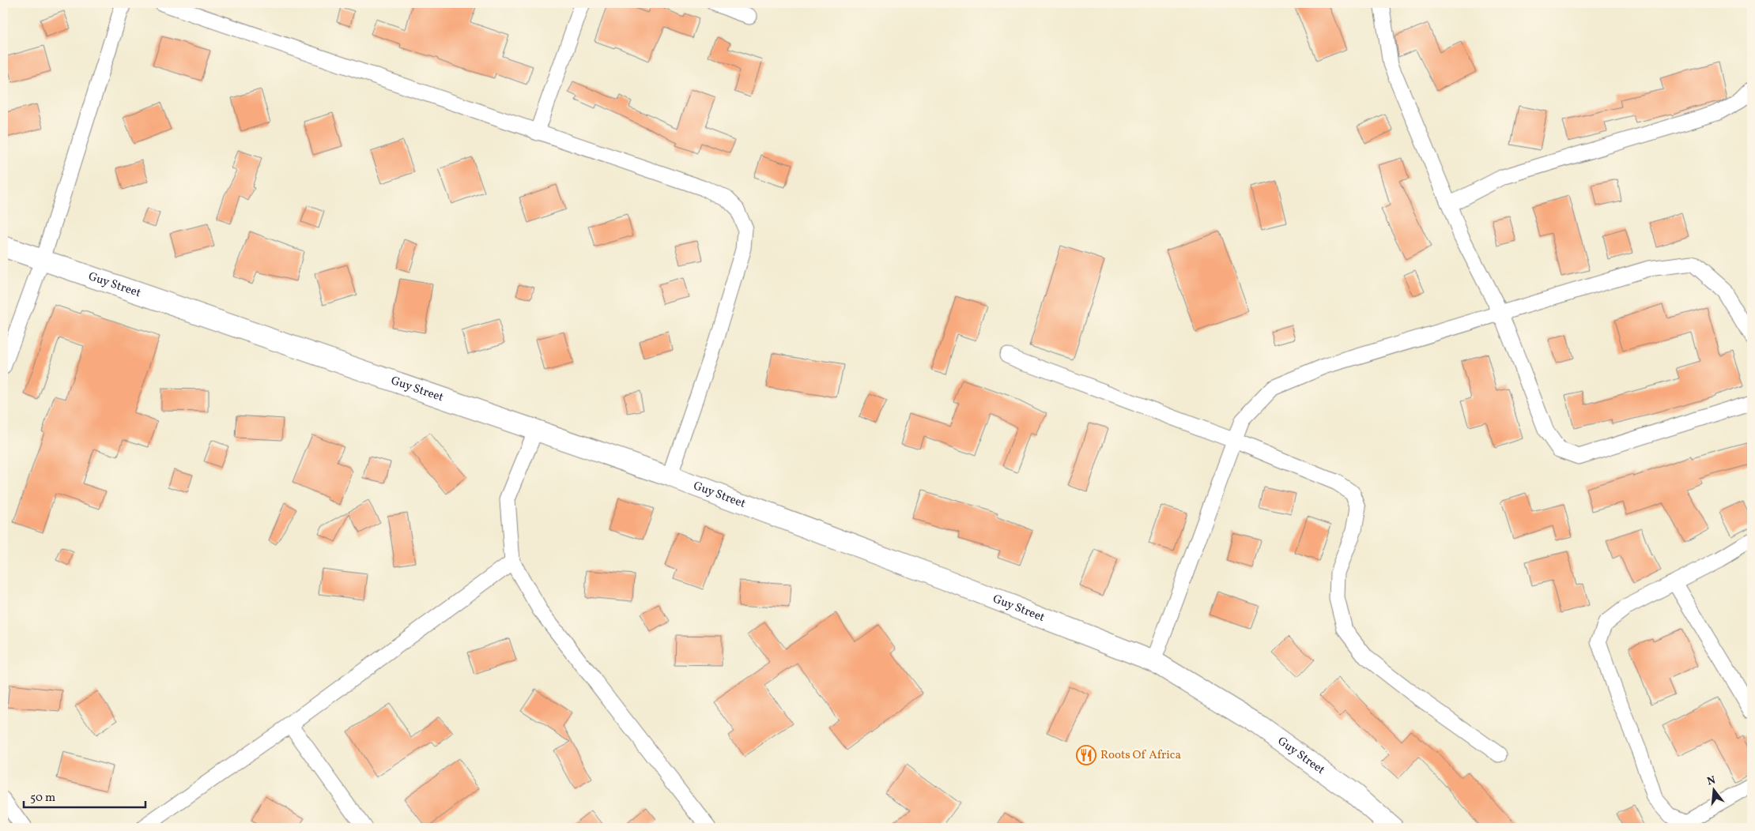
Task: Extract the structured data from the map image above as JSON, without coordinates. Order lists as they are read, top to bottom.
{
  "streets": {
    "street": ["Guy Street"]
  },
  "places": {
    "restaurant": ["Roots Of Africa"]
  },
  "scale_bar": "50 m",
  "north": "top"
}
